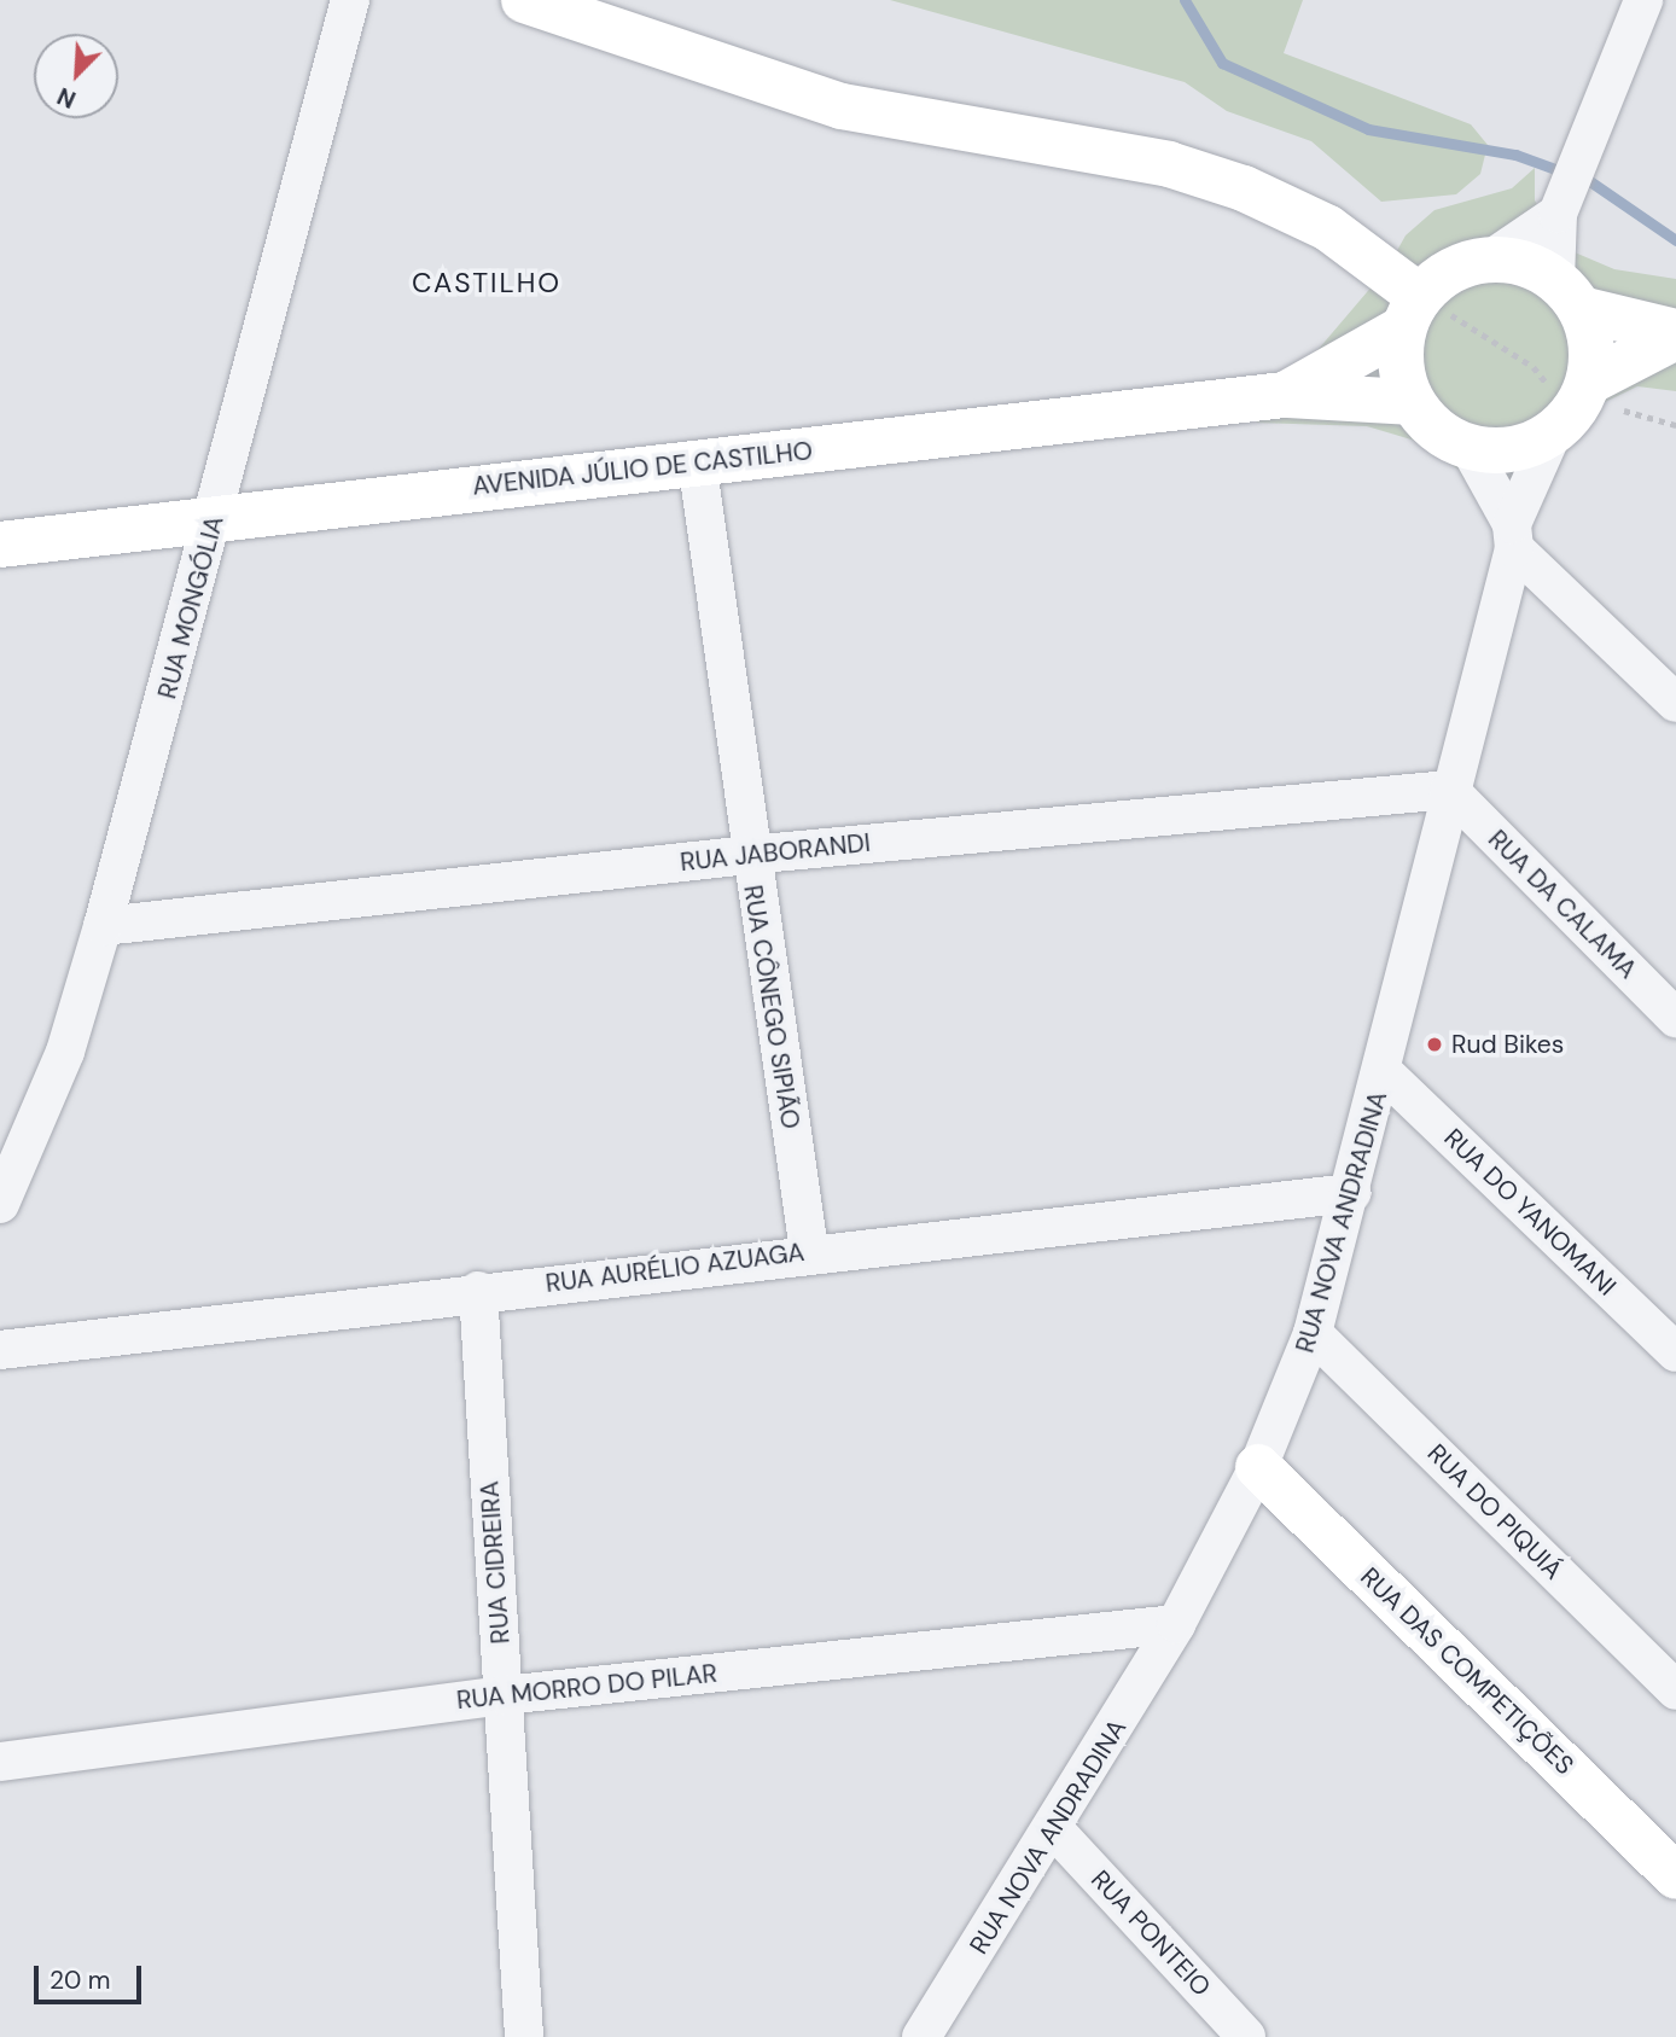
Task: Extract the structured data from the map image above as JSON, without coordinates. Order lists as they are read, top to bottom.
{
  "streets": {
    "main road": ["AVENIDA JÚLIO DE CASTILHO", "RUA DAS COMPETIÇÕES"],
    "street": [
      "RUA MONGÓLIA",
      "RUA JABORANDI",
      "RUA DA CALAMA",
      "RUA CÔNEGO SIPIÃO",
      "RUA DO YANOMANI",
      "RUA NOVA ANDRADINA",
      "RUA AURÉLIO AZUAGA",
      "RUA DO PIQUIÁ",
      "RUA CIDREIRA",
      "RUA MORRO DO PILAR",
      "RUA PONTEIO"
    ]
  },
  "crossings": [
    ["AVENIDA JÚLIO DE CASTILHO", "RUA MONGÓLIA"],
    ["AVENIDA JÚLIO DE CASTILHO", "RUA CÔNEGO SIPIÃO"],
    ["RUA MONGÓLIA", "RUA JABORANDI"],
    ["RUA JABORANDI", "RUA DA CALAMA"],
    ["RUA JABORANDI", "RUA CÔNEGO SIPIÃO"],
    ["RUA JABORANDI", "RUA NOVA ANDRADINA"],
    ["RUA DA CALAMA", "RUA NOVA ANDRADINA"],
    ["RUA CÔNEGO SIPIÃO", "RUA AURÉLIO AZUAGA"],
    ["RUA DO YANOMANI", "RUA NOVA ANDRADINA"],
    ["RUA NOVA ANDRADINA", "RUA AURÉLIO AZUAGA"],
    ["RUA NOVA ANDRADINA", "RUA DO PIQUIÁ"],
    ["RUA NOVA ANDRADINA", "RUA DAS COMPETIÇÕES"],
    ["RUA NOVA ANDRADINA", "RUA MORRO DO PILAR"],
    ["RUA NOVA ANDRADINA", "RUA PONTEIO"],
    ["RUA AURÉLIO AZUAGA", "RUA CIDREIRA"],
    ["RUA CIDREIRA", "RUA MORRO DO PILAR"]
  ],
  "districts": ["CASTILHO"],
  "places": ["Rud Bikes"],
  "scale_bar": "20 m",
  "north": "bottom left"
}
